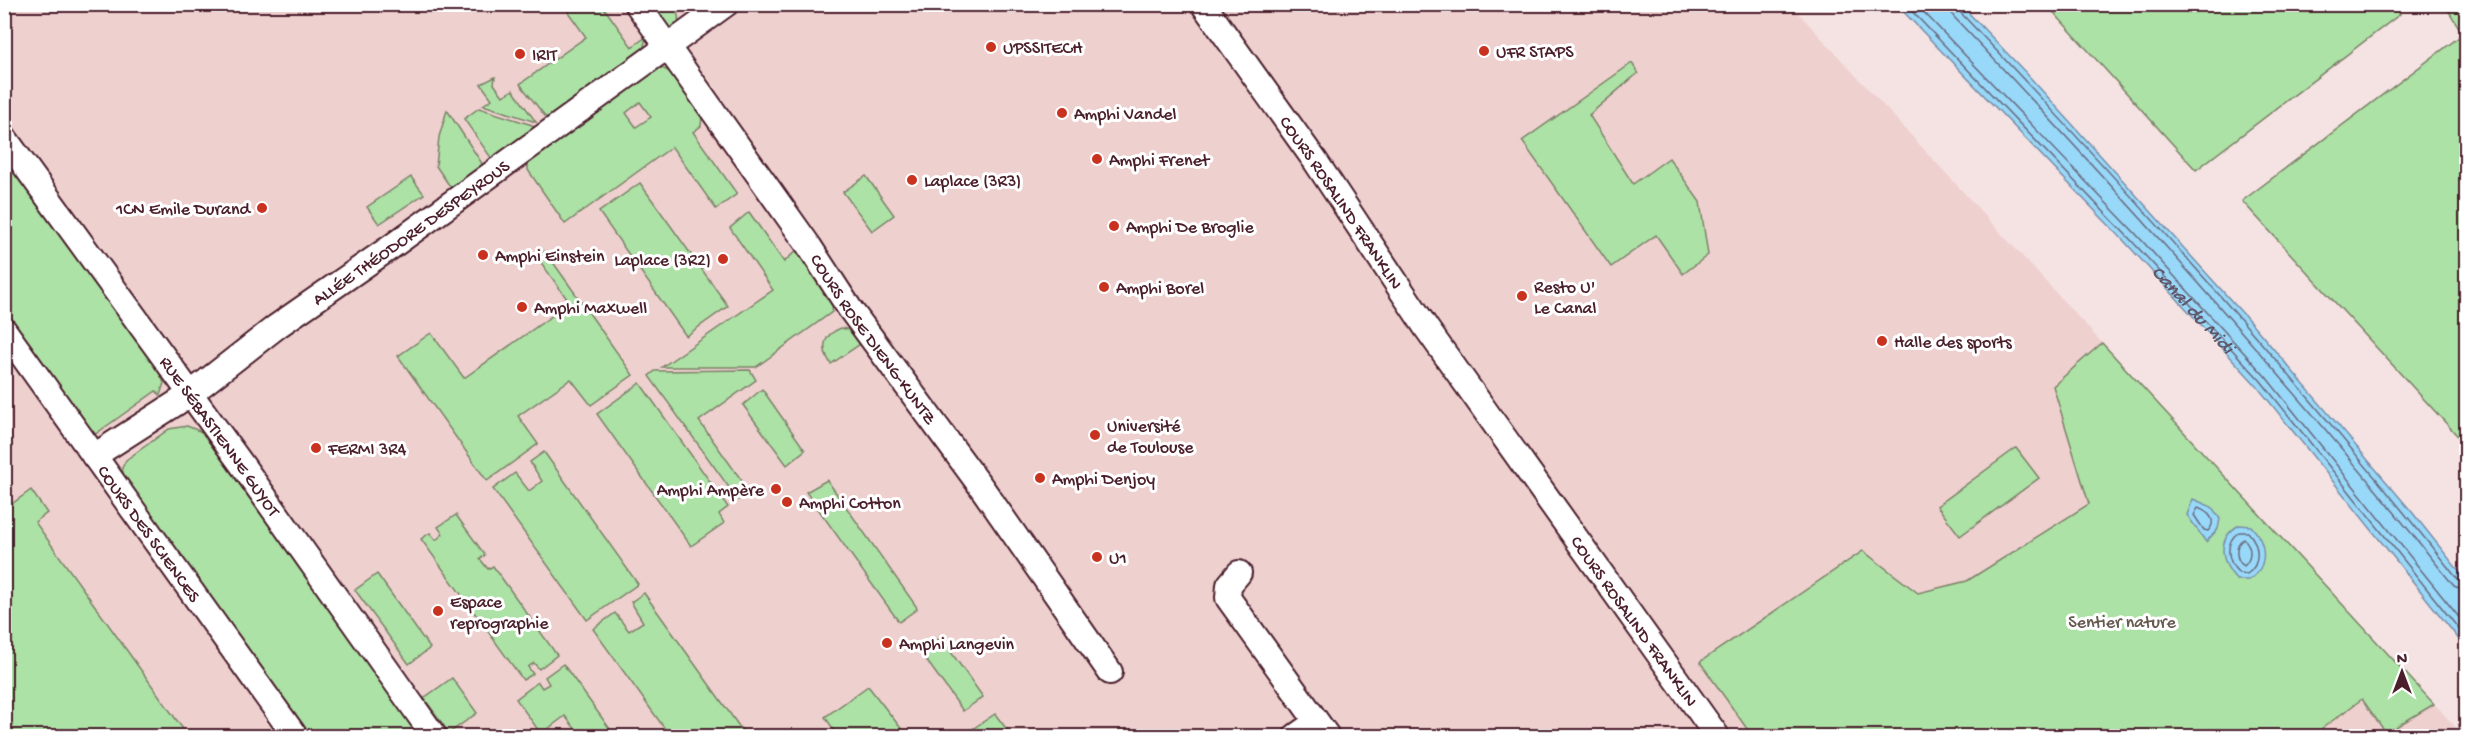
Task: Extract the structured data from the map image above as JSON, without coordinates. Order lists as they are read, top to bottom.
{
  "streets": {
    "street": [
      "COURS ROSALIND FRANKLIN",
      "ALLÉE THÉODORE DESPEYROUS",
      "COURS ROSE DIENG-KUNTZ",
      "RUE SÉBASTIENNE GUYOT",
      "COURS DES SCIENCES"
    ]
  },
  "crossings": [
    ["ALLÉE THÉODORE DESPEYROUS", "COURS ROSE DIENG-KUNTZ"],
    ["ALLÉE THÉODORE DESPEYROUS", "RUE SÉBASTIENNE GUYOT"],
    ["ALLÉE THÉODORE DESPEYROUS", "COURS DES SCIENCES"]
  ],
  "water": ["Canal du Midi"],
  "parks": ["Sentier nature"],
  "places": [
    "UPSSITECH",
    "UFR STAPS",
    "IRIT",
    "Amphi Vandel",
    "Amphi Frenet",
    "Laplace (3R3)",
    "1CN Emile Durand",
    "Amphi De Broglie",
    "Amphi Einstein",
    "Laplace (3R2)",
    "Amphi Borel",
    "Resto U' Le Canal",
    "Amphi Maxwell",
    "Halle des sports",
    "Université de Toulouse",
    "FERMI 3R4",
    "Amphi Denjoy",
    "Amphi Ampère",
    "Amphi Cotton",
    "U1",
    "Espace reprographie",
    "Amphi Langevin"
  ],
  "north": "top"
}
